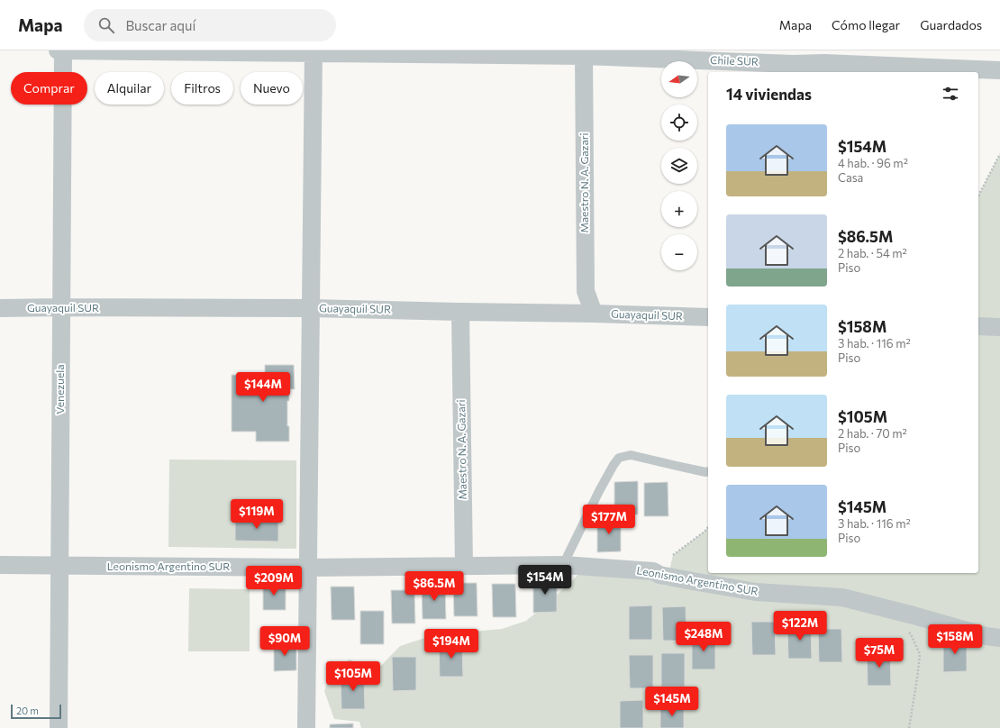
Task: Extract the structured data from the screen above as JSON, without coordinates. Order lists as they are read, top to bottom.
{
  "streets": {
    "street": [
      "Chile SUR",
      "Maestro N. A. Gazari",
      "Guayaquil SUR",
      "Venezuela",
      "Leonismo Argentino SUR"
    ]
  },
  "crossings": [
    ["Chile SUR", "Maestro N. A. Gazari"],
    ["Chile SUR", "Venezuela"],
    ["Maestro N. A. Gazari", "Guayaquil SUR"],
    ["Maestro N. A. Gazari", "Leonismo Argentino SUR"],
    ["Guayaquil SUR", "Venezuela"],
    ["Venezuela", "Leonismo Argentino SUR"]
  ],
  "scale_bar": "20 m",
  "north": "left",
  "page": {
    "header": "Mapa",
    "search": "Buscar aquí",
    "nav": ["Mapa", "Cómo llegar", "Guardados"],
    "map_buttons": ["+", "−"],
    "chip": [
      "Comprar",
      "Alquilar",
      "Filtros",
      "Nuevo"
    ],
    "heading": "14 viviendas",
    "list": [
      {
        "name": "$154M",
        "note": "4 hab. · 96 m² · Casa"
      },
      {
        "name": "$86.5M",
        "note": "2 hab. · 54 m² · Piso"
      },
      {
        "name": "$158M",
        "note": "3 hab. · 116 m² · Piso"
      },
      {
        "name": "$105M",
        "note": "2 hab. · 70 m² · Piso"
      },
      {
        "name": "$145M",
        "note": "3 hab. · 116 m² · Piso"
      }
    ],
    "price": [
      "$144M",
      "$119M",
      "$177M",
      "$154M",
      "$209M",
      "$86.5M",
      "$122M",
      "$248M",
      "$158M",
      "$90M",
      "$194M",
      "$75M",
      "$105M",
      "$145M"
    ],
    "scale": "20 m"
  }
}
